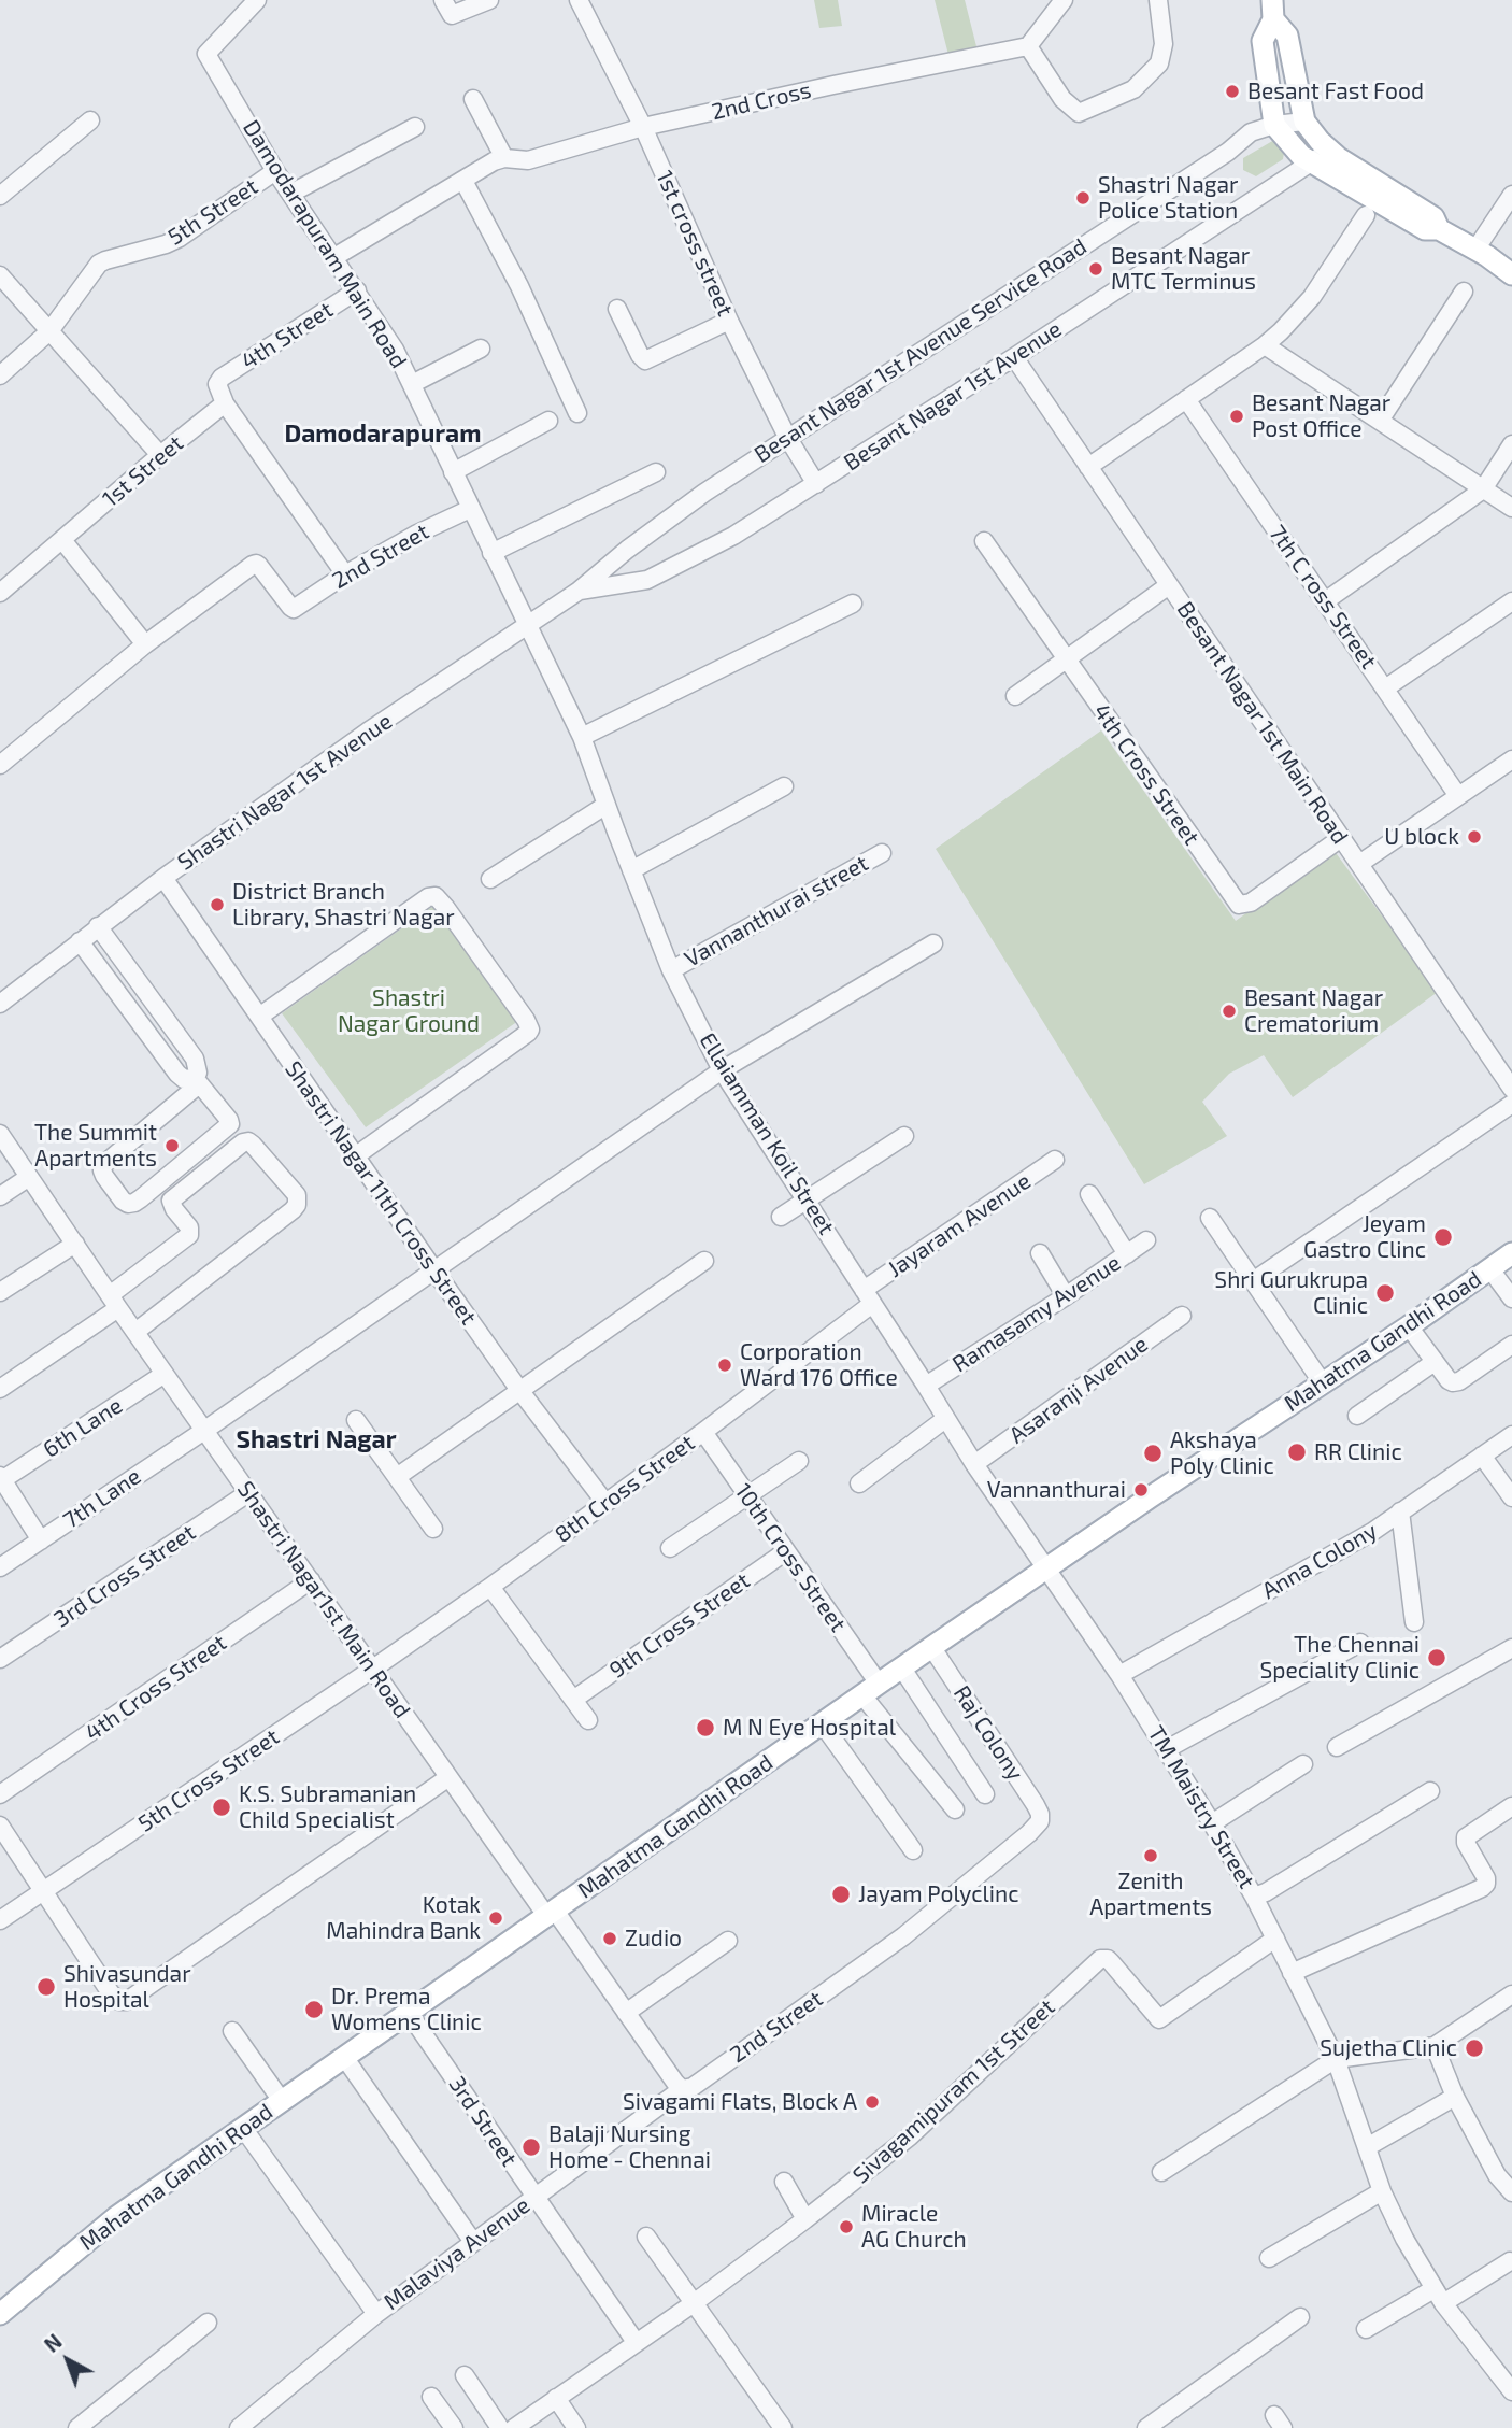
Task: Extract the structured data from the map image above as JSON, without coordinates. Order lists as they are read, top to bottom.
{
  "streets": {
    "main road": ["Mahatma Gandhi Road"],
    "street": [
      "2nd Cross",
      "5th Street",
      "1st cross street",
      "Damodarapuram Main Road",
      "4th Street",
      "Besant Nagar 1st Avenue Service Road",
      "Besant Nagar 1st Avenue",
      "1st Street",
      "2nd Street",
      "7th C ross Street",
      "Besant Nagar 1st Main Road",
      "4th Cross Street",
      "Shastri Nagar 1st Avenue",
      "Vannanthurai street",
      "Ellaiamman Koil Street",
      "Shastri Nagar 11th Cross Street",
      "Jayaram Avenue",
      "Ramasamy Avenue",
      "Asaranji Avenue",
      "6th Lane",
      "8th Cross Street",
      "7th Lane",
      "10th Cross Street",
      "Anna Colony",
      "3rd Cross Street",
      "Shastri Nagar1st Main Road",
      "9th Cross Street",
      "Raj Colony",
      "5th Cross Street",
      "TM Maistry Street",
      "Sivagamipuram 1st Street",
      "3rd Street",
      "Malaviya Avenue"
    ]
  },
  "crossings": [
    ["2nd Cross", "1st cross street"],
    ["5th Street", "Damodarapuram Main Road"],
    ["1st cross street", "Besant Nagar 1st Avenue Service Road"],
    ["1st cross street", "Besant Nagar 1st Avenue"],
    ["Damodarapuram Main Road", "4th Street"],
    ["Damodarapuram Main Road", "2nd Street"],
    ["Damodarapuram Main Road", "Shastri Nagar 1st Avenue"],
    ["Damodarapuram Main Road", "Ellaiamman Koil Street"],
    ["4th Street", "1st Street"],
    ["Besant Nagar 1st Avenue Service Road", "Besant Nagar 1st Avenue"],
    ["Besant Nagar 1st Avenue Service Road", "Shastri Nagar 1st Avenue"],
    ["Besant Nagar 1st Avenue", "Besant Nagar 1st Main Road"],
    ["Besant Nagar 1st Avenue", "Shastri Nagar 1st Avenue"],
    ["2nd Street", "Raj Colony"],
    ["2nd Street", "Malaviya Avenue"],
    ["Besant Nagar 1st Main Road", "4th Cross Street"],
    ["4th Cross Street", "Shastri Nagar1st Main Road"],
    ["Shastri Nagar 1st Avenue", "Ellaiamman Koil Street"],
    ["Shastri Nagar 1st Avenue", "Shastri Nagar 11th Cross Street"],
    ["Vannanthurai street", "Ellaiamman Koil Street"],
    ["Ellaiamman Koil Street", "Jayaram Avenue"],
    ["Ellaiamman Koil Street", "Ramasamy Avenue"],
    ["Ellaiamman Koil Street", "Mahatma Gandhi Road"],
    ["Ellaiamman Koil Street", "Asaranji Avenue"],
    ["Ellaiamman Koil Street", "8th Cross Street"],
    ["Ellaiamman Koil Street", "7th Lane"],
    ["Ellaiamman Koil Street", "TM Maistry Street"],
    ["Shastri Nagar 11th Cross Street", "8th Cross Street"],
    ["Shastri Nagar 11th Cross Street", "7th Lane"],
    ["Jayaram Avenue", "8th Cross Street"],
    ["Mahatma Gandhi Road", "10th Cross Street"],
    ["Mahatma Gandhi Road", "Shastri Nagar1st Main Road"],
    ["Mahatma Gandhi Road", "Raj Colony"],
    ["Mahatma Gandhi Road", "TM Maistry Street"],
    ["Mahatma Gandhi Road", "3rd Street"],
    ["6th Lane", "Shastri Nagar1st Main Road"],
    ["8th Cross Street", "10th Cross Street"],
    ["8th Cross Street", "Shastri Nagar1st Main Road"],
    ["8th Cross Street", "5th Cross Street"],
    ["7th Lane", "Shastri Nagar1st Main Road"],
    ["10th Cross Street", "9th Cross Street"],
    ["Anna Colony", "TM Maistry Street"],
    ["3rd Cross Street", "Shastri Nagar1st Main Road"],
    ["Shastri Nagar1st Main Road", "5th Cross Street"],
    ["TM Maistry Street", "Sivagamipuram 1st Street"],
    ["Sivagamipuram 1st Street", "3rd Street"],
    ["3rd Street", "Malaviya Avenue"]
  ],
  "districts": ["Damodarapuram", "Shastri Nagar"],
  "parks": ["Shastri Nagar Ground"],
  "places": [
    "Besant Fast Food",
    "Shastri Nagar Police Station",
    "Besant Nagar MTC Terminus",
    "Besant Nagar Post Office",
    "U block",
    "District Branch Library, Shastri Nagar",
    "Besant Nagar Crematorium",
    "The Summit Apartments",
    "Jeyam Gastro Clinc",
    "Shri Gurukrupa Clinic",
    "Corporation Ward 176 Office",
    "RR Clinic",
    "Akshaya Poly Clinic",
    "Vannanthurai",
    "The Chennai Speciality Clinic",
    "M N Eye Hospital",
    "K.S. Subramanian Child Specialist",
    "Zenith Apartments",
    "Jayam Polyclinc",
    "Kotak Mahindra Bank",
    "Zudio",
    "Shivasundar Hospital",
    "Dr. Prema Womens Clinic",
    "Sujetha Clinic",
    "Sivagami Flats, Block A",
    "Balaji Nursing Home - Chennai",
    "Miracle AG Church"
  ],
  "north": "top left"
}
